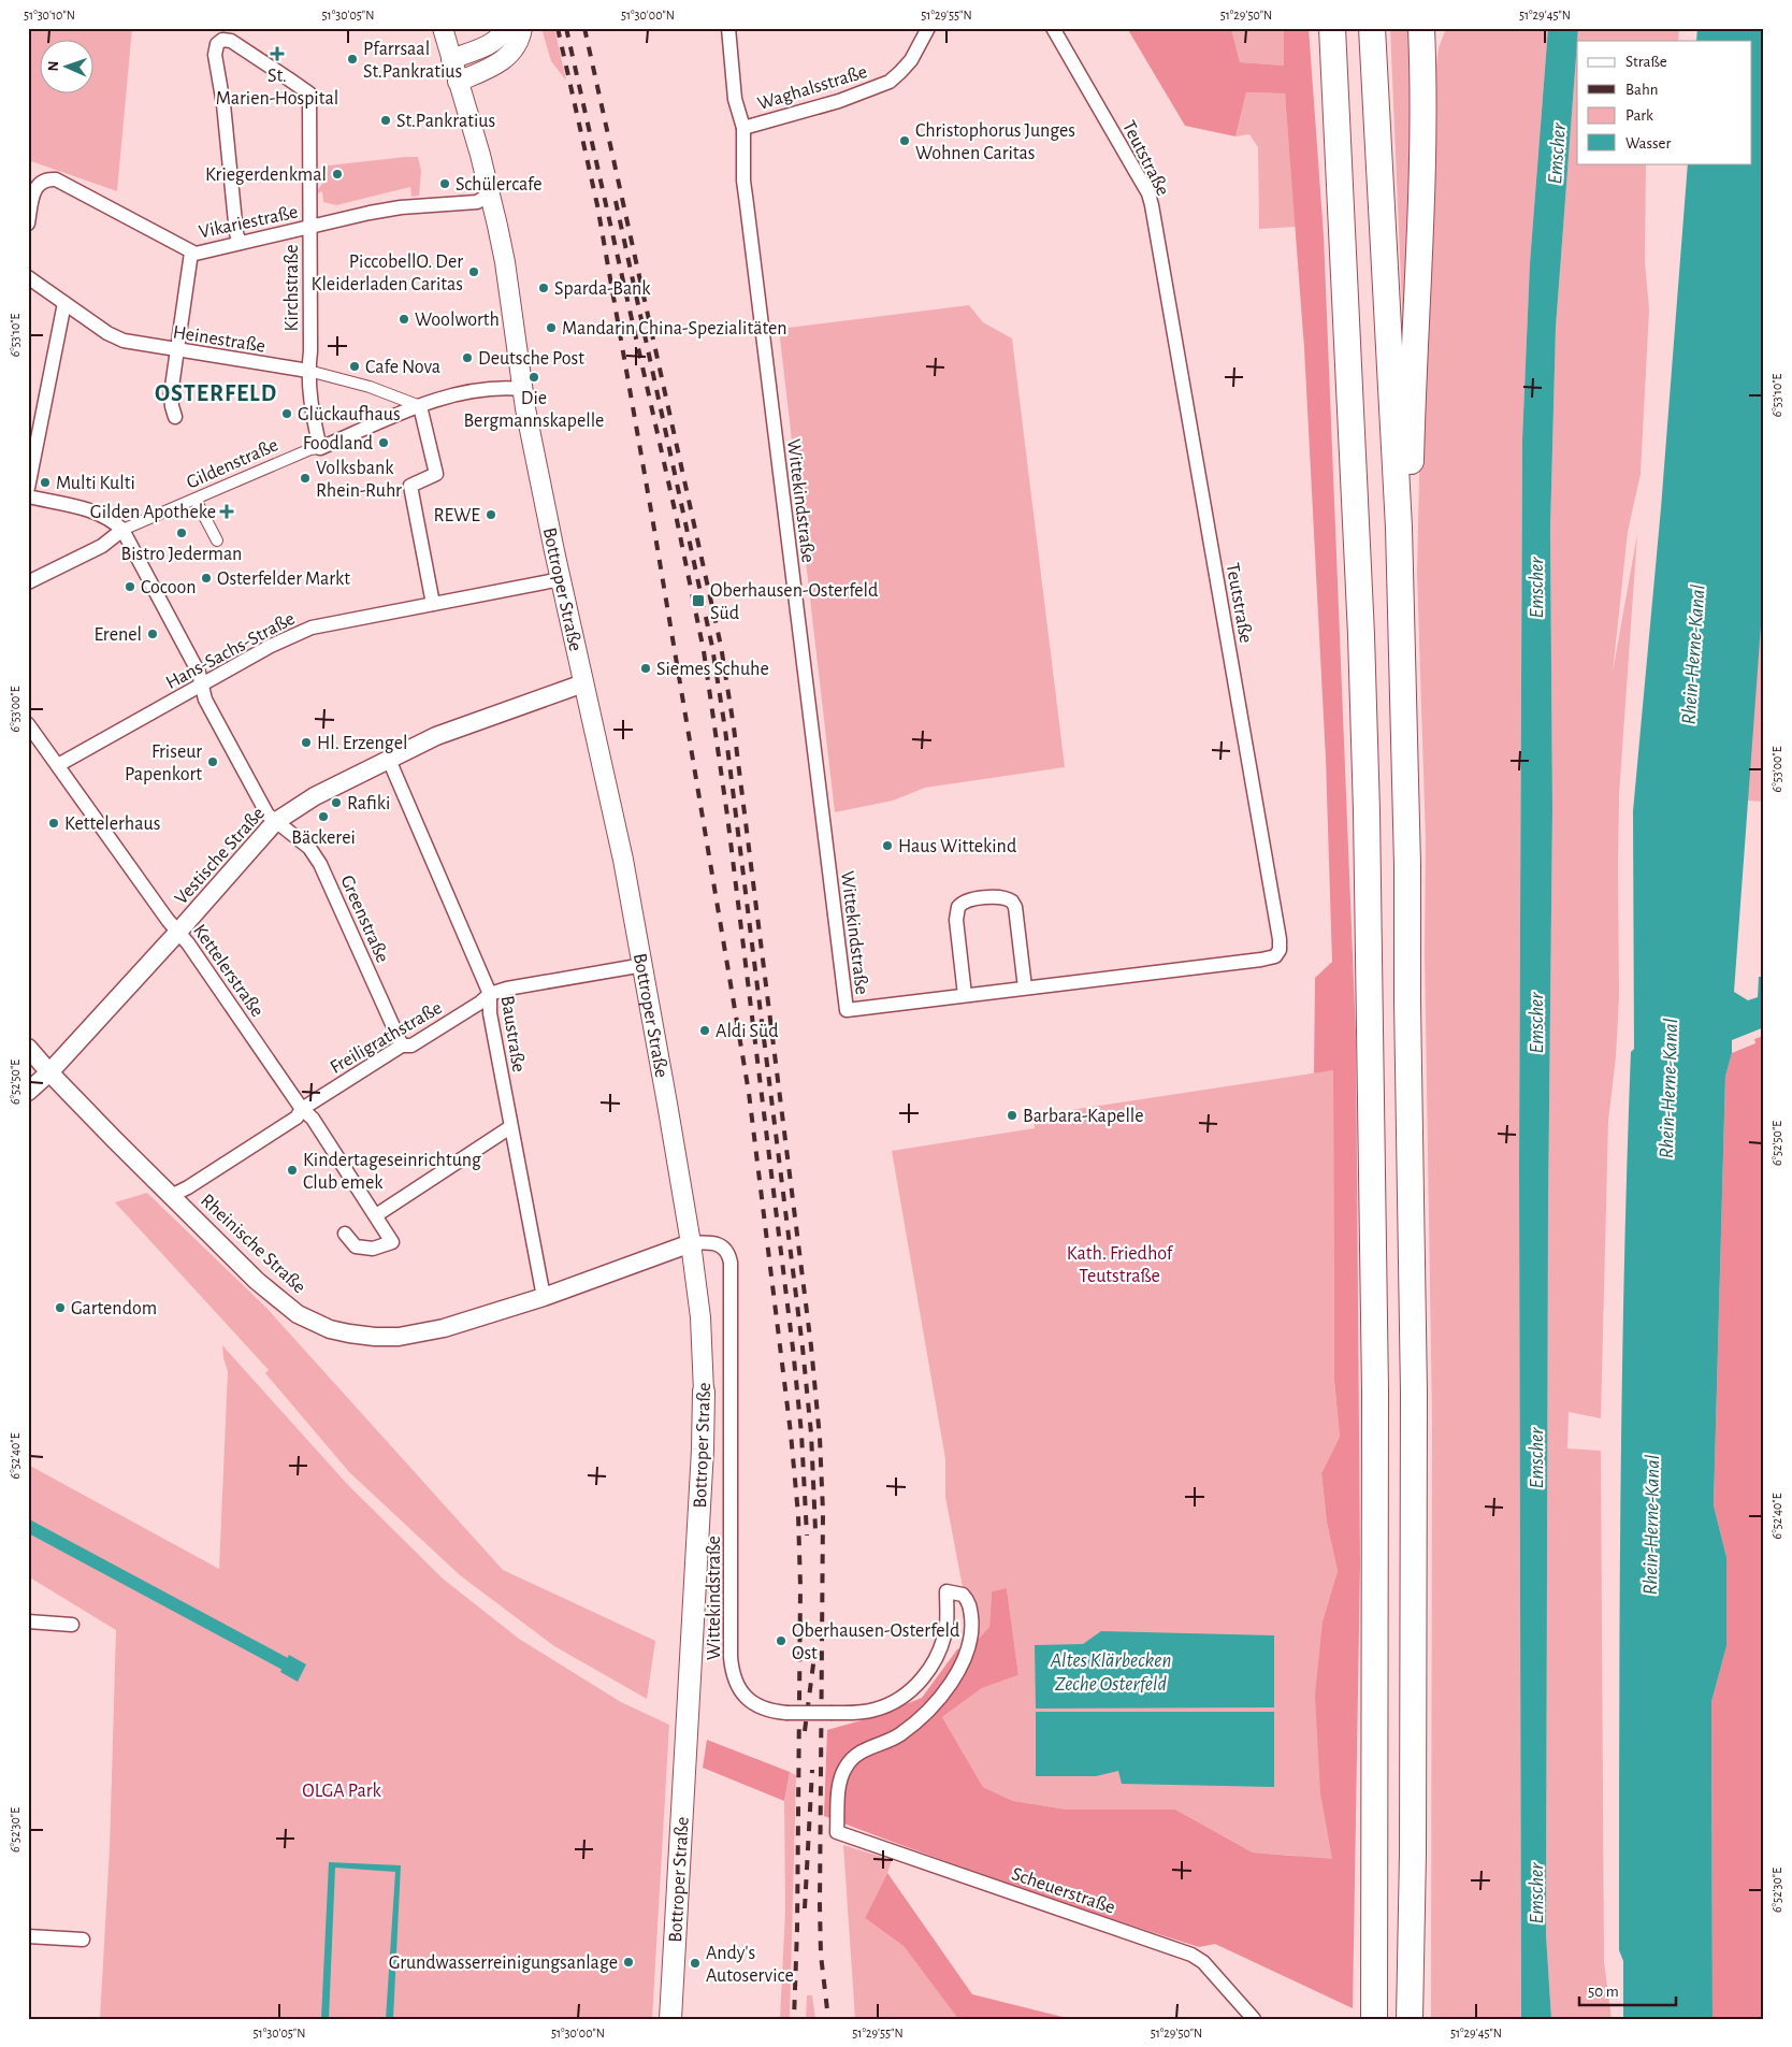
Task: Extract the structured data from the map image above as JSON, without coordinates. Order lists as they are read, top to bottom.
{
  "streets": {
    "main road": ["Bottroper Straße"],
    "street": [
      "Waghalsstraße",
      "Teutstraße",
      "Vikariestraße",
      "Kirchstraße",
      "Heinestraße",
      "Gildenstraße",
      "Wittekindstraße",
      "Hans-Sachs-Straße",
      "Vestische Straße",
      "Greenstraße",
      "Kettelerstraße",
      "Baustraße",
      "Freiligrathstraße",
      "Rheinische Straße",
      "Scheuerstraße"
    ]
  },
  "crossings": [
    ["Waghalsstraße", "Wittekindstraße"],
    ["Teutstraße", "Wittekindstraße"],
    ["Vikariestraße", "Kirchstraße"],
    ["Vikariestraße", "Bottroper Straße"],
    ["Kirchstraße", "Heinestraße"],
    ["Kirchstraße", "Gildenstraße"],
    ["Heinestraße", "Gildenstraße"],
    ["Gildenstraße", "Bottroper Straße"],
    ["Gildenstraße", "Greenstraße"],
    ["Wittekindstraße", "Bottroper Straße"],
    ["Wittekindstraße", "Rheinische Straße"],
    ["Wittekindstraße", "Scheuerstraße"],
    ["Bottroper Straße", "Hans-Sachs-Straße"],
    ["Bottroper Straße", "Vestische Straße"],
    ["Bottroper Straße", "Freiligrathstraße"],
    ["Bottroper Straße", "Rheinische Straße"],
    ["Hans-Sachs-Straße", "Greenstraße"],
    ["Hans-Sachs-Straße", "Kettelerstraße"],
    ["Vestische Straße", "Greenstraße"],
    ["Vestische Straße", "Kettelerstraße"],
    ["Vestische Straße", "Baustraße"],
    ["Vestische Straße", "Rheinische Straße"],
    ["Greenstraße", "Freiligrathstraße"],
    ["Kettelerstraße", "Freiligrathstraße"],
    ["Baustraße", "Freiligrathstraße"],
    ["Baustraße", "Rheinische Straße"],
    ["Freiligrathstraße", "Rheinische Straße"]
  ],
  "districts": ["OSTERFELD"],
  "water": ["Emscher", "Rhein-Herne-Kanal", "Altes Klärbecken Zeche Osterfeld"],
  "parks": ["Kath. Friedhof Teutstraße", "OLGA Park"],
  "places": {
    "health": ["St. Marien-Hospital", "Gilden Apotheke"],
    "other": [
      "Pfarrsaal St.Pankratius",
      "St.Pankratius",
      "Christophorus Junges Wohnen Caritas",
      "Kriegerdenkmal",
      "Schülercafe",
      "PiccobellO. Der Kleiderladen Caritas",
      "Sparda-Bank",
      "Woolworth",
      "Mandarin China-Spezialitäten",
      "Deutsche Post",
      "Cafe Nova",
      "Die Bergmannskapelle",
      "Glückaufhaus",
      "Foodland",
      "Volksbank Rhein-Ruhr",
      "Multi Kulti",
      "REWE",
      "Bistro Jederman",
      "Osterfelder Markt",
      "Cocoon",
      "Erenel",
      "Siemes Schuhe",
      "Hl. Erzengel",
      "Friseur Papenkort",
      "Rafiki",
      "Bäckerei",
      "Kettelerhaus",
      "Haus Wittekind",
      "Aldi Süd",
      "Barbara-Kapelle",
      "Kindertageseinrichtung Club emek",
      "Gartendom",
      "Oberhausen-Osterfeld Ost",
      "Grundwasserreinigungsanlage",
      "Andy's Autoservice"
    ],
    "transit": ["Oberhausen-Osterfeld Süd"]
  },
  "legend": [
    "Straße",
    "Bahn",
    "Park",
    "Wasser"
  ],
  "scale_bar": "50 m",
  "north": "left",
  "coordinates": [
    "51°30'10\"N",
    "51°30'05\"N",
    "51°30'00\"N",
    "51°29'55\"N",
    "51°29'50\"N",
    "51°29'45\"N",
    "6°53'10\"E",
    "6°53'00\"E",
    "6°52'50\"E",
    "6°52'40\"E",
    "6°52'30\"E"
  ]
}
